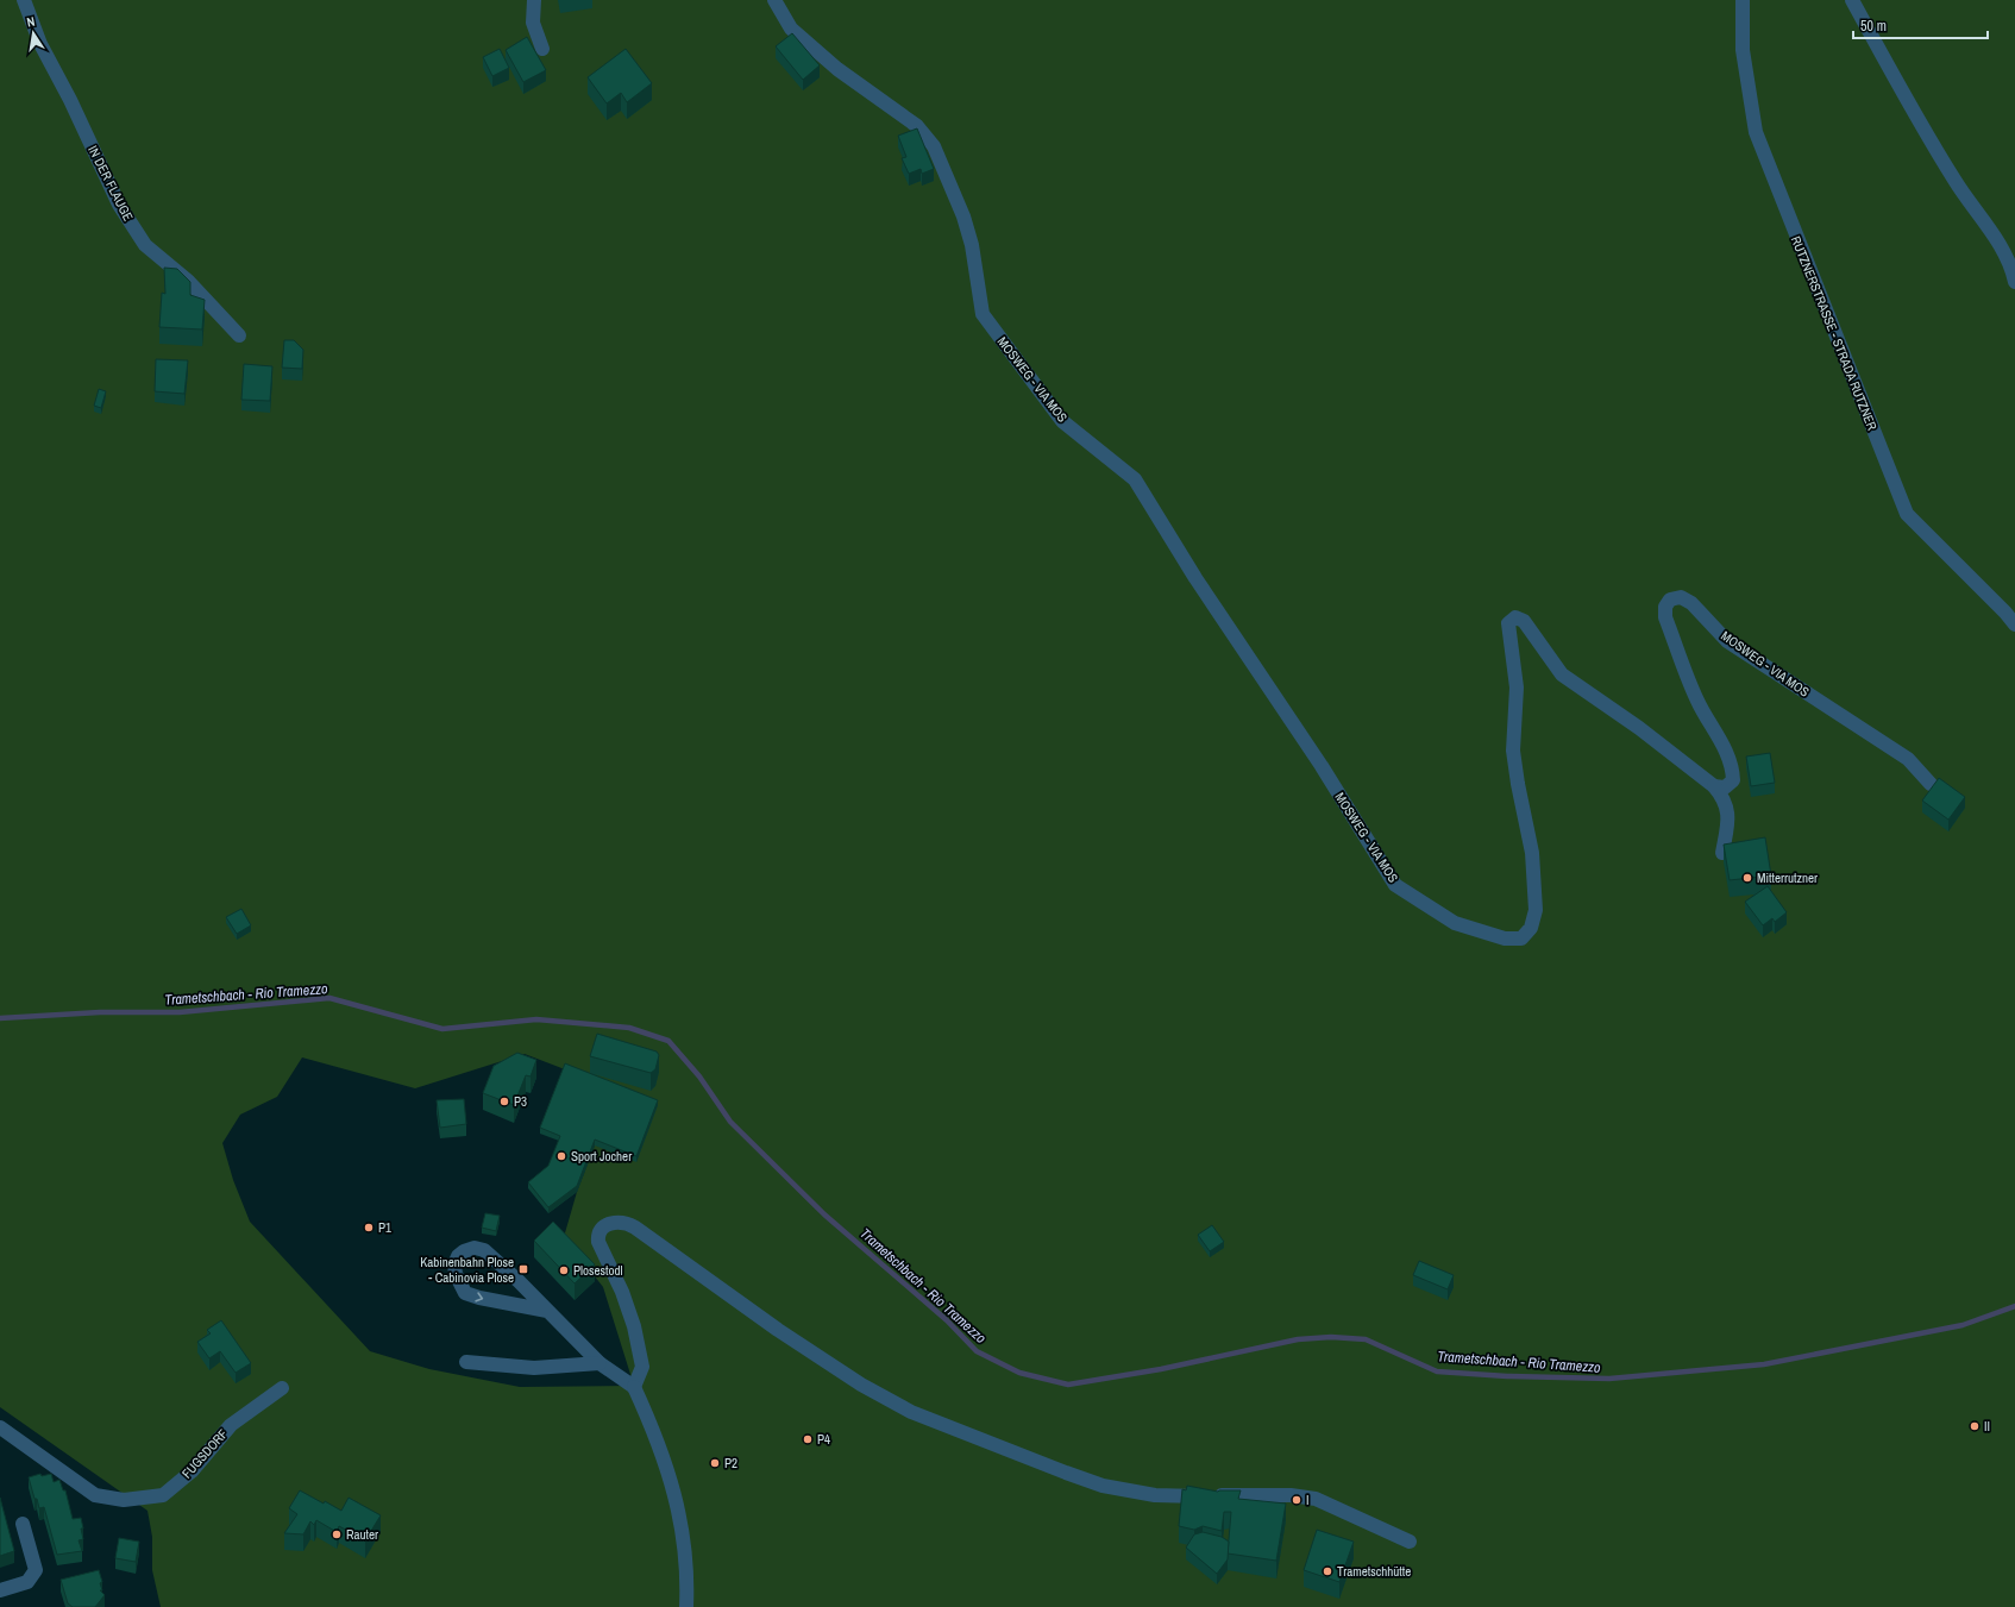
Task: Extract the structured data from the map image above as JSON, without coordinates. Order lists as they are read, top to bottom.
{
  "streets": {
    "street": [
      "IN DER FLAUGE",
      "RUTZNERSTRASSE - STRADA RUTZNER",
      "MOSWEG - VIA MOS",
      "FUGSDORF"
    ]
  },
  "water": ["Trametschbach - Rio Tramezzo"],
  "places": {
    "other": [
      "Mitterrutzner",
      "P3",
      "Sport Jocher",
      "P1",
      "Plosestodl",
      "II",
      "P4",
      "P2",
      "I",
      "Rauter",
      "Trametschhütte"
    ],
    "transit": ["Kabinenbahn Plose - Cabinovia Plose"]
  },
  "scale_bar": "50 m",
  "north": "top"
}
